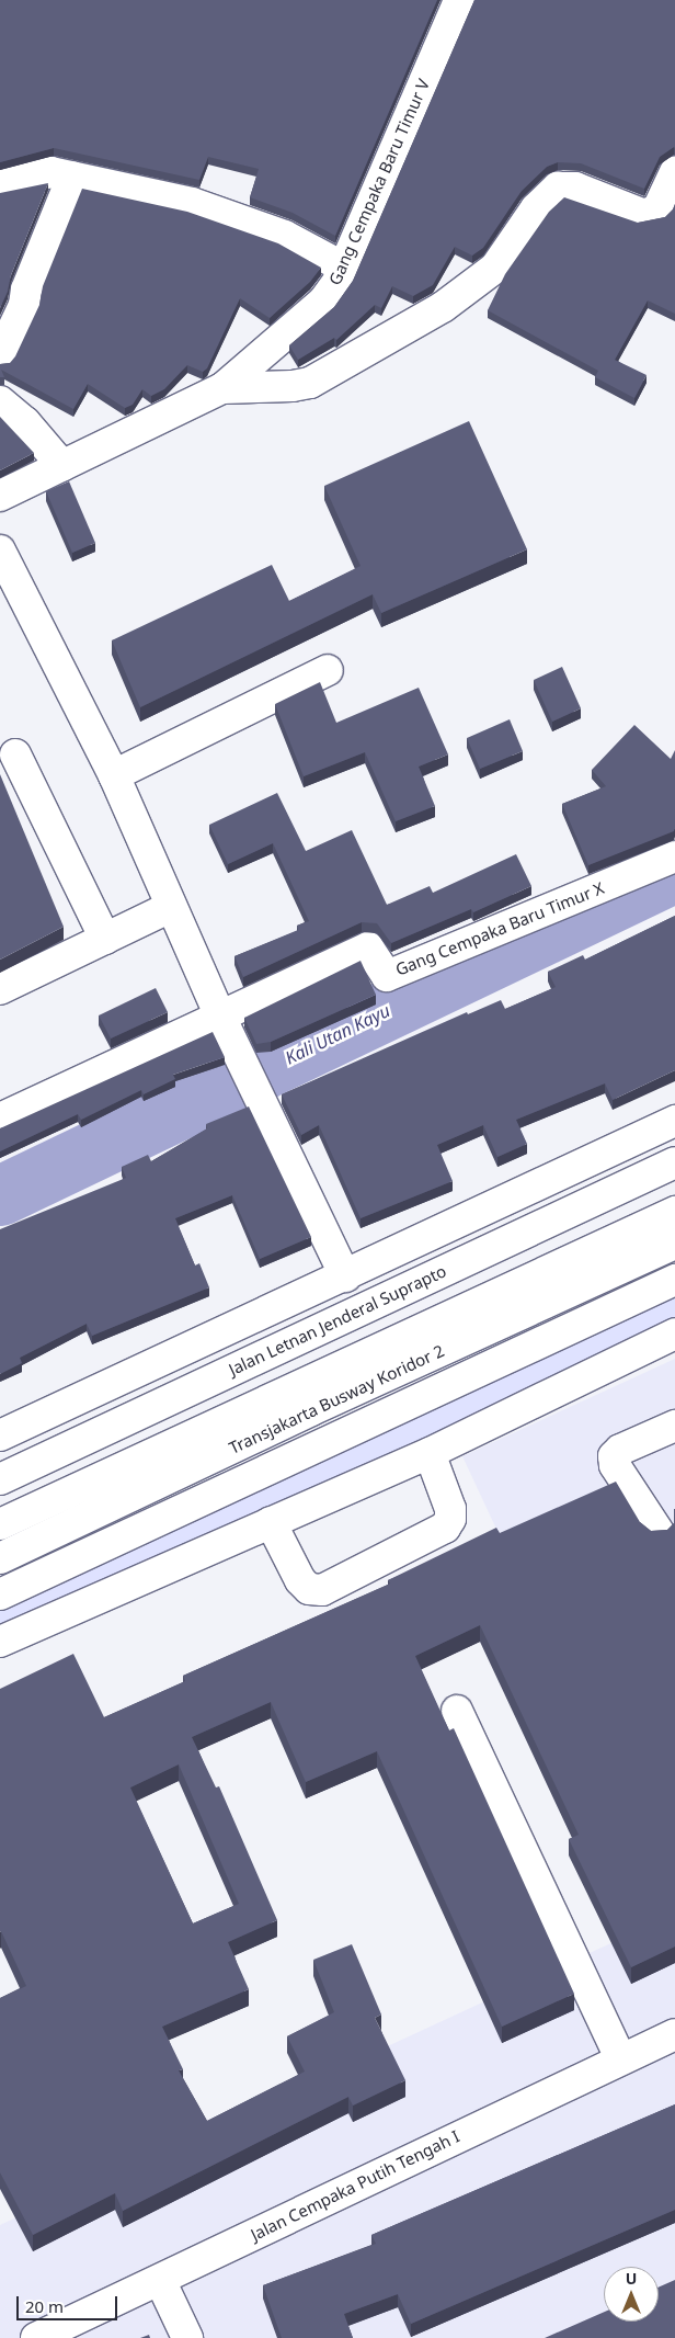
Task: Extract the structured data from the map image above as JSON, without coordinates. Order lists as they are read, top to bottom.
{
  "streets": {
    "street": [
      "Gang Cempaka Baru Timur V",
      "Gang Cempaka Baru Timur X",
      "Jalan Letnan Jenderal Suprapto",
      "Transjakarta Busway Koridor 2",
      "Jalan Cempaka Putih Tengah I"
    ]
  },
  "water": ["Kali Utan Kayu"],
  "scale_bar": "20 m",
  "north": "top"
}
